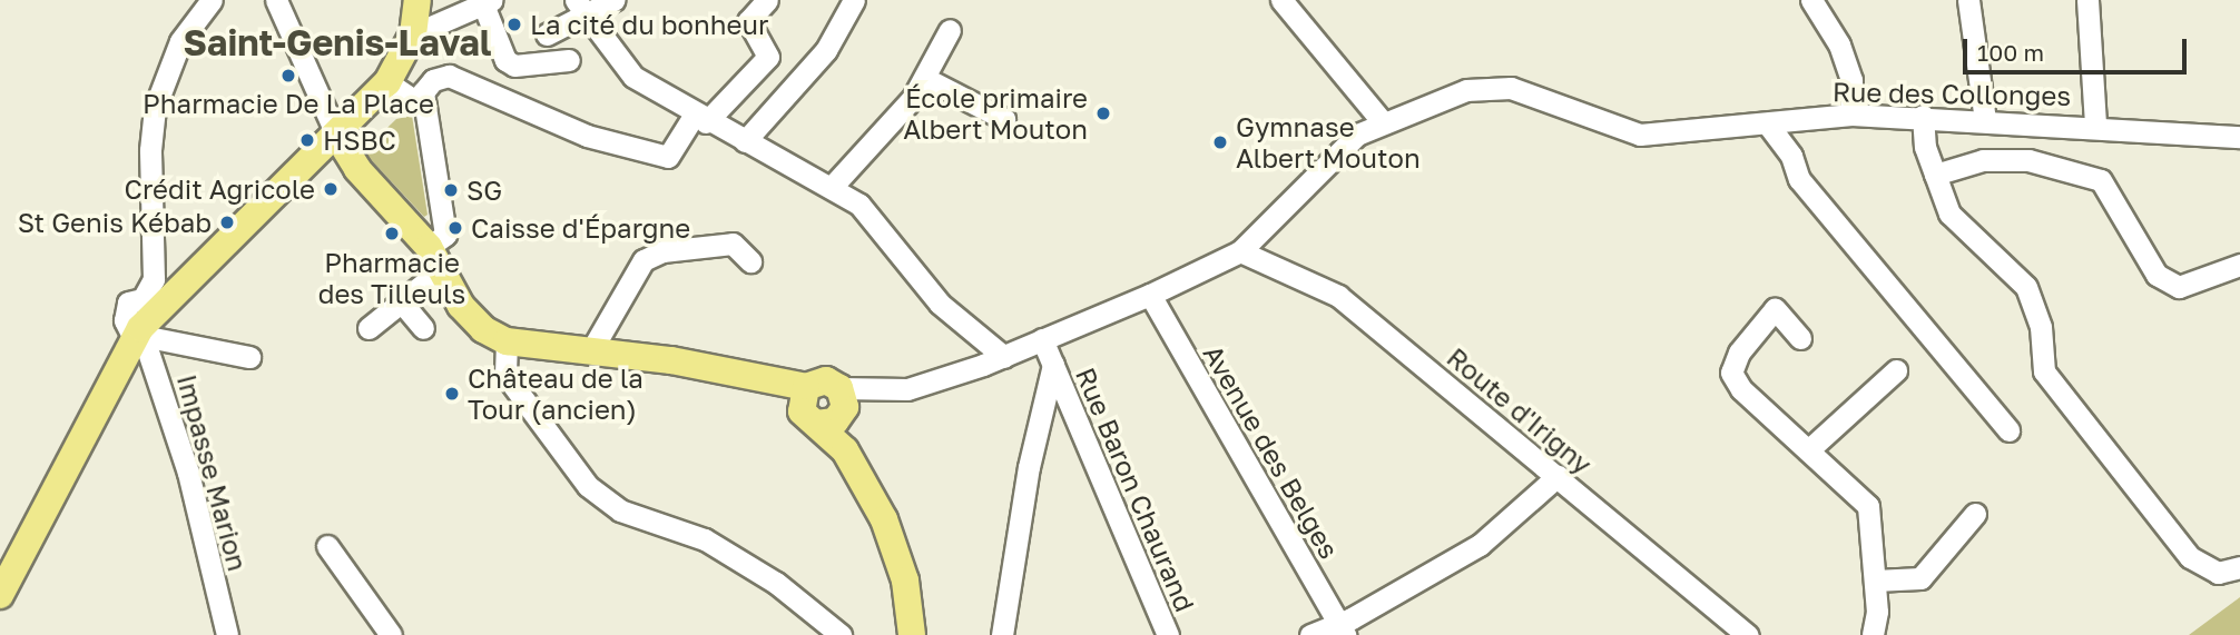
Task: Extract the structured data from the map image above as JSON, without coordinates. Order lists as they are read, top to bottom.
{
  "streets": {
    "street": [
      "Rue des Collonges",
      "Route d'Irigny",
      "Avenue des Belges",
      "Impasse Marion",
      "Rue Baron Chaurand"
    ]
  },
  "crossings": [
    ["Rue des Collonges", "Route d'Irigny"],
    ["Rue des Collonges", "Avenue des Belges"],
    ["Rue des Collonges", "Rue Baron Chaurand"]
  ],
  "districts": ["Saint-Genis-Laval"],
  "places": [
    "La cité du bonheur",
    "Pharmacie De La Place",
    "École primaire Albert Mouton",
    "HSBC",
    "Gymnase Albert Mouton",
    "Crédit Agricole",
    "SG",
    "St Genis Kébab",
    "Caisse d'Épargne",
    "Pharmacie des Tilleuls",
    "Château de la Tour (ancien)"
  ],
  "scale_bar": "100 m"
}
